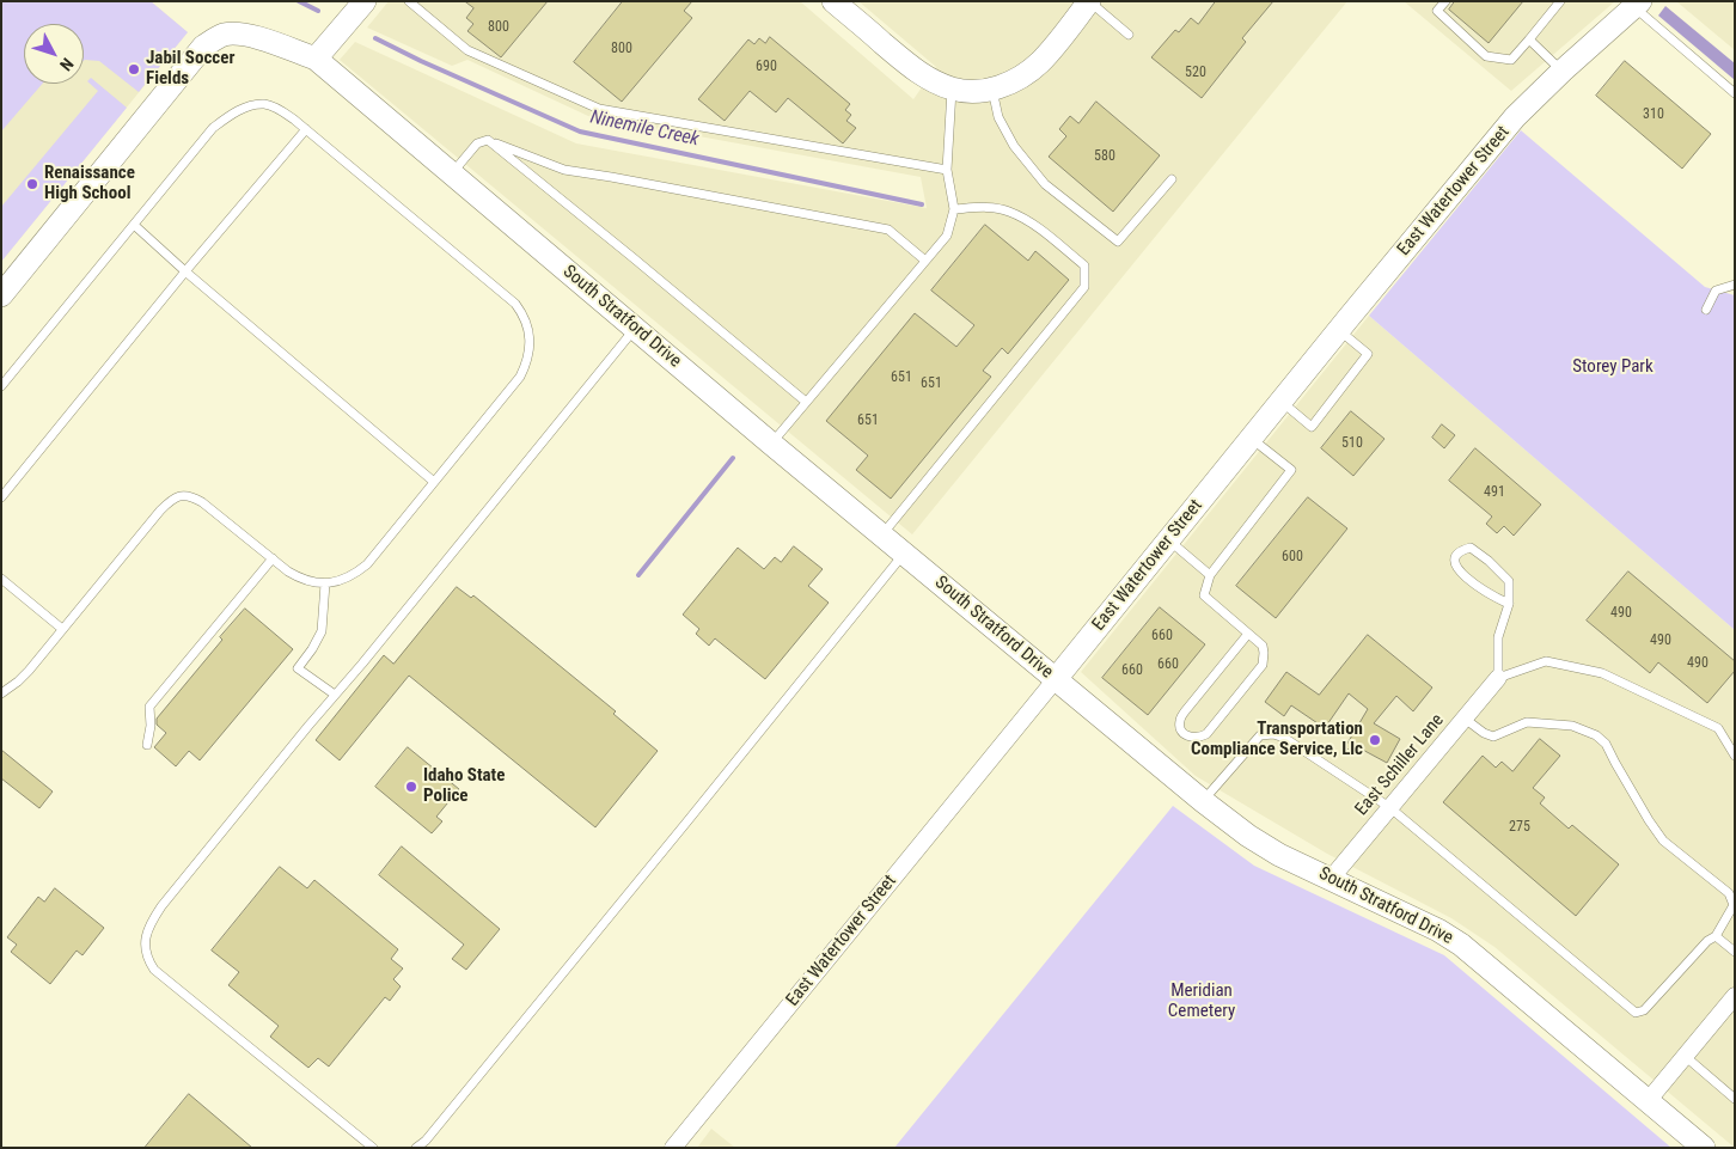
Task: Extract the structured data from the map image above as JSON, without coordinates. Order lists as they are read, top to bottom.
{
  "streets": {
    "street": ["East Watertower Street", "South Stratford Drive", "East Schiller Lane"]
  },
  "crossings": [
    ["East Watertower Street", "South Stratford Drive"],
    ["South Stratford Drive", "East Schiller Lane"]
  ],
  "water": ["Ninemile Creek"],
  "parks": ["Storey Park", "Meridian Cemetery"],
  "places": [
    "Jabil Soccer Fields",
    "Renaissance High School",
    "Transportation Compliance Service, Llc",
    "Idaho State Police"
  ],
  "house_numbers": [
    "800",
    "800",
    "690",
    "520",
    "310",
    "580",
    "651",
    "651",
    "651",
    "510",
    "491",
    "600",
    "490",
    "660",
    "490",
    "490",
    "660",
    "660",
    "275"
  ],
  "north": "bottom right"
}
